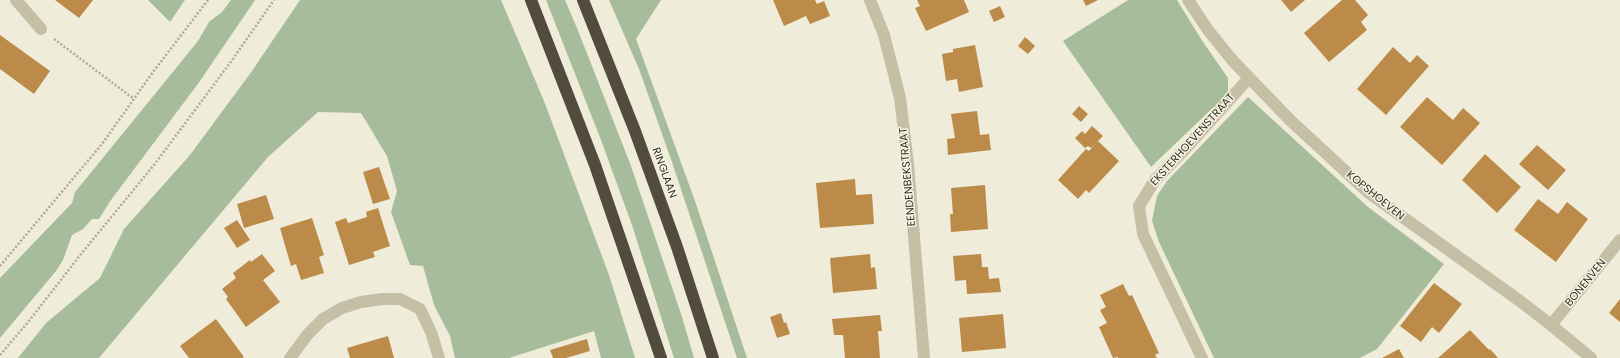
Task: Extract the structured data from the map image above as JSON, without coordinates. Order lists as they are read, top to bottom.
{
  "streets": {
    "highway": ["RINGLAAN"],
    "street": [
      "EKSTERHOEVENSTRAAT",
      "EENDENBEKSTRAAT",
      "KOPSHOEVEN",
      "BONENVEN"
    ]
  },
  "crossings": [
    ["EKSTERHOEVENSTRAAT", "KOPSHOEVEN"],
    ["KOPSHOEVEN", "BONENVEN"]
  ]
}
